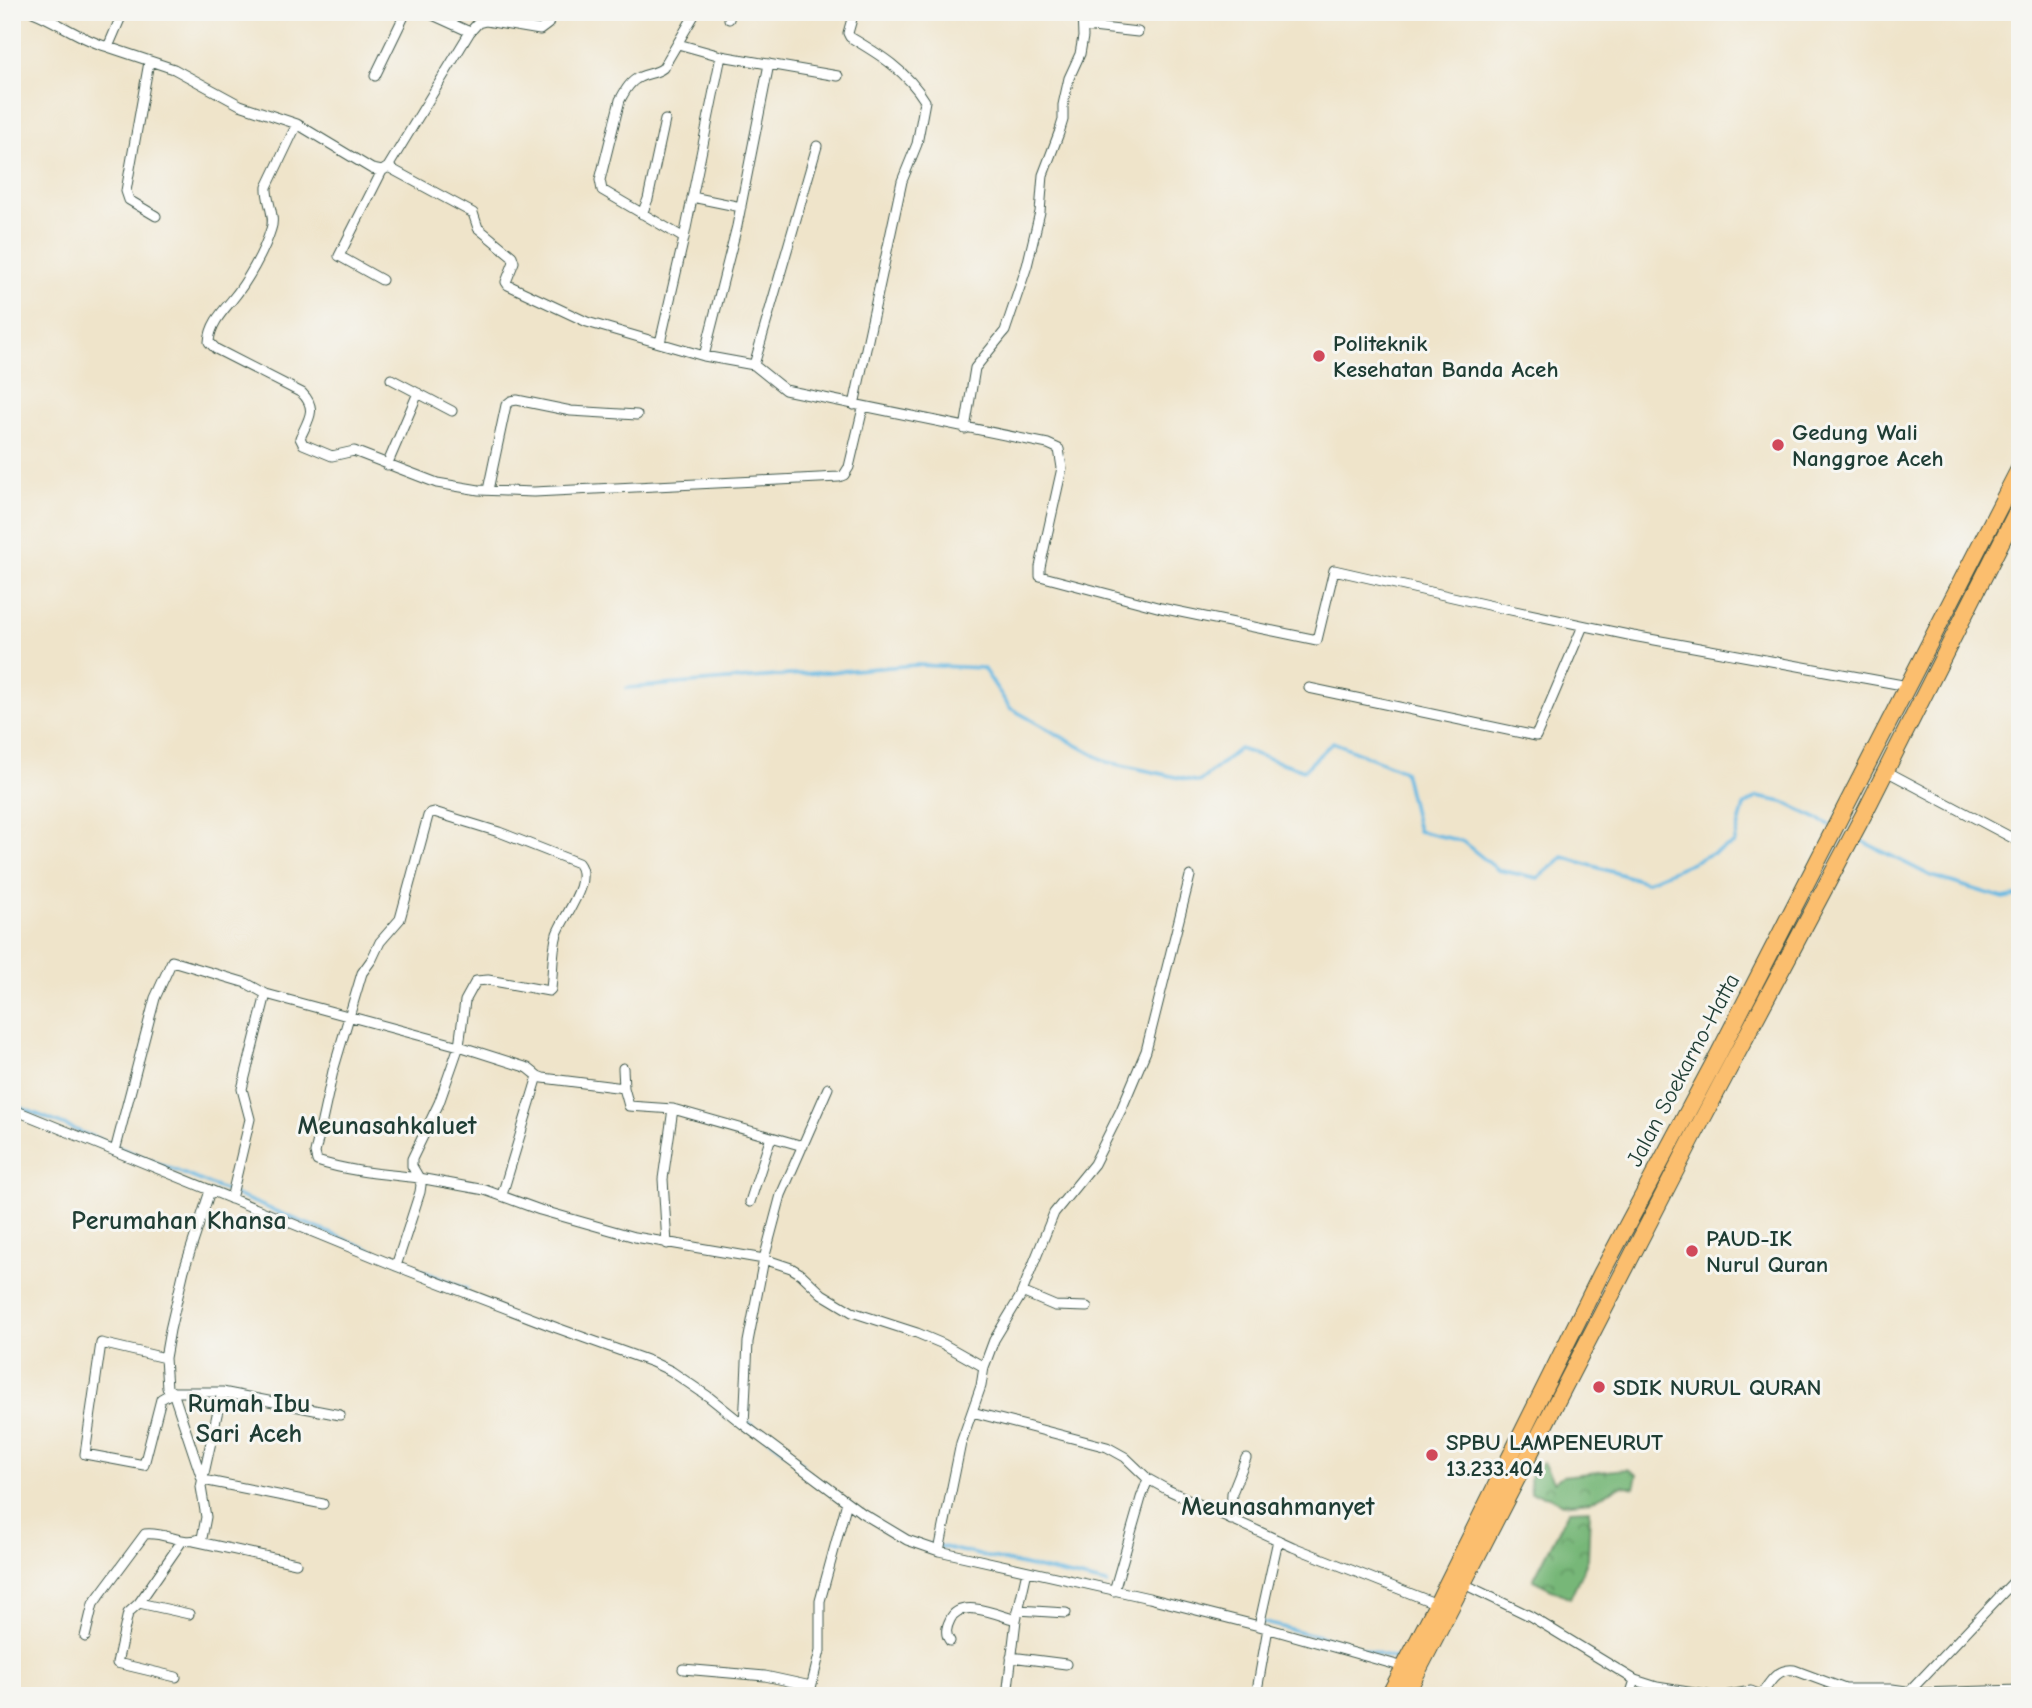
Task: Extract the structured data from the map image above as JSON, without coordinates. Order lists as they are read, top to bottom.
{
  "streets": {
    "highway": ["Jalan Soekarno-Hatta"]
  },
  "districts": [
    "Meunasahkaluet",
    "Perumahan Khansa",
    "Rumah Ibu Sari Aceh",
    "Meunasahmanyet"
  ],
  "places": [
    "Politeknik Kesehatan Banda Aceh",
    "Gedung Wali Nanggroe Aceh",
    "PAUD-IK Nurul Quran",
    "SDIK NURUL QURAN",
    "SPBU LAMPENEURUT 13.233.404"
  ]
}
